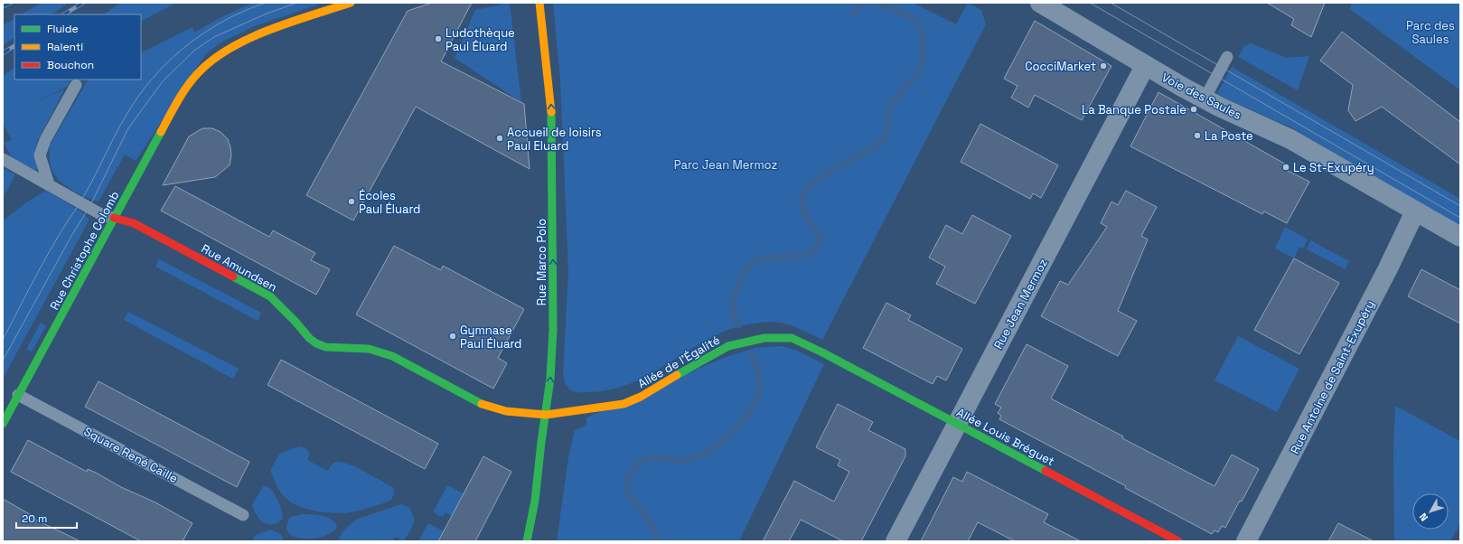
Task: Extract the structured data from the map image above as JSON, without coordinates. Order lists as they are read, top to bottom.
{
  "streets": {
    "street": [
      "Voie des Saules",
      "Rue Christophe Colomb",
      "Rue Marco Polo",
      "Rue Amundsen",
      "Rue Jean Mermoz",
      "Allée de l'Égalité",
      "Rue Antoine de Saint-Exupéry",
      "Allée Louis Bréguet"
    ],
    "lane": ["Square René Caille"]
  },
  "crossings": [
    ["Voie des Saules", "Rue Jean Mermoz"],
    ["Voie des Saules", "Rue Antoine de Saint-Exupéry"],
    ["Rue Christophe Colomb", "Rue Amundsen"],
    ["Rue Christophe Colomb", "Square René Caille"],
    ["Rue Marco Polo", "Rue Amundsen"],
    ["Rue Marco Polo", "Allée de l'Égalité"],
    ["Rue Amundsen", "Allée de l'Égalité"],
    ["Rue Jean Mermoz", "Allée Louis Bréguet"],
    ["Allée de l'Égalité", "Allée Louis Bréguet"]
  ],
  "one_way": ["Rue Marco Polo"],
  "parks": ["Parc des Saules", "Parc Jean Mermoz"],
  "places": [
    "Ludothèque Paul Éluard",
    "CocciMarket",
    "La Banque Postale",
    "La Poste",
    "Accueil de loisirs Paul Eluard",
    "Le St-Exupéry",
    "Écoles Paul Éluard",
    "Gymnase Paul Éluard"
  ],
  "legend": ["Fluide", "Ralenti", "Bouchon"],
  "scale_bar": "20 m",
  "north": "bottom left"
}
